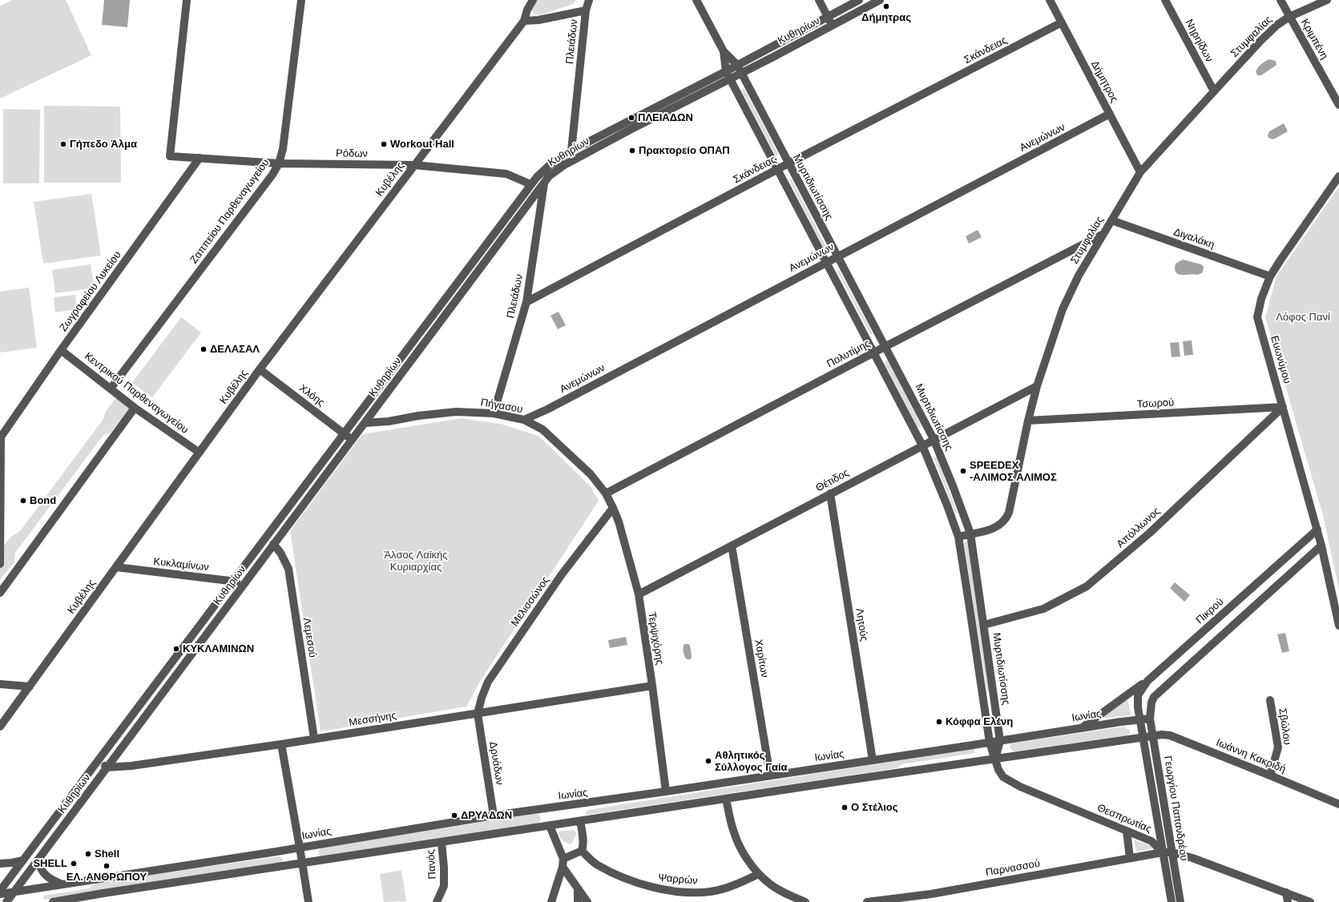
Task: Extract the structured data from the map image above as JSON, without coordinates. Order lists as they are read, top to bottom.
{
  "streets": {
    "street": [
      "Κυθηρίων",
      "Στυμφαλίας",
      "Κριμπένη",
      "Νηρηίδων",
      "Πλειάδων",
      "Σκάνδειας",
      "Δήμητρος",
      "Ανεμώνων",
      "Ρόδων",
      "Κυβέλης",
      "Μυρτιδιωτίσσης",
      "Ζαππείου Παρθεναγωγείου",
      "Διγαλάκη",
      "Ζωγραφείου Λυκείου",
      "Πολυτίμης",
      "Ευωνύμου",
      "Κεντρικού Παρθεναγωγείου",
      "Χλόης",
      "Τσωρού",
      "Πήγασου",
      "Θέτιδος",
      "Απόλλωνος",
      "Κυκλαμίνων",
      "Μελισσώνος",
      "Πικρού",
      "Λητούς",
      "Λεμεσού",
      "Τερψιχόρης",
      "Χαρίτων",
      "Ιωνίας",
      "Μεσσήνης",
      "Σβώλου",
      "Ιωάννη Κακριδή",
      "Δρυάδων",
      "Γεωργίου Παπανδρέου",
      "Θεσπρωτίας",
      "Πανός",
      "Παρνασσού",
      "Ψαρρών"
    ]
  },
  "crossings": [
    ["Κυθηρίων", "Πλειάδων"],
    ["Κυθηρίων", "Ρόδων"],
    ["Κυθηρίων", "Μυρτιδιωτίσσης"],
    ["Κυθηρίων", "Χλόης"],
    ["Κυθηρίων", "Πήγασου"],
    ["Κυθηρίων", "Κυκλαμίνων"],
    ["Κυθηρίων", "Λεμεσού"],
    ["Κυθηρίων", "Ιωνίας"],
    ["Κυθηρίων", "Μεσσήνης"],
    ["Στυμφαλίας", "Κριμπένη"],
    ["Στυμφαλίας", "Νηρηίδων"],
    ["Στυμφαλίας", "Δήμητρος"],
    ["Στυμφαλίας", "Μυρτιδιωτίσσης"],
    ["Στυμφαλίας", "Διγαλάκη"],
    ["Στυμφαλίας", "Πολυτίμης"],
    ["Στυμφαλίας", "Τσωρού"],
    ["Στυμφαλίας", "Θέτιδος"],
    ["Πλειάδων", "Σκάνδειας"],
    ["Πλειάδων", "Πήγασου"],
    ["Σκάνδειας", "Δήμητρος"],
    ["Σκάνδειας", "Μυρτιδιωτίσσης"],
    ["Δήμητρος", "Ανεμώνων"],
    ["Ανεμώνων", "Μυρτιδιωτίσσης"],
    ["Ανεμώνων", "Πήγασου"],
    ["Ρόδων", "Κυβέλης"],
    ["Ρόδων", "Ζαππείου Παρθεναγωγείου"],
    ["Ρόδων", "Ζωγραφείου Λυκείου"],
    ["Κυβέλης", "Κεντρικού Παρθεναγωγείου"],
    ["Κυβέλης", "Χλόης"],
    ["Κυβέλης", "Κυκλαμίνων"],
    ["Μυρτιδιωτίσσης", "Πολυτίμης"],
    ["Μυρτιδιωτίσσης", "Θέτιδος"],
    ["Μυρτιδιωτίσσης", "Απόλλωνος"],
    ["Μυρτιδιωτίσσης", "Ιωνίας"],
    ["Μυρτιδιωτίσσης", "Θεσπρωτίας"],
    ["Ζαππείου Παρθεναγωγείου", "Κεντρικού Παρθεναγωγείου"],
    ["Διγαλάκη", "Ευωνύμου"],
    ["Ζωγραφείου Λυκείου", "Κεντρικού Παρθεναγωγείου"],
    ["Πολυτίμης", "Πήγασου"],
    ["Πολυτίμης", "Τερψιχόρης"],
    ["Ευωνύμου", "Τσωρού"],
    ["Ευωνύμου", "Απόλλωνος"],
    ["Ευωνύμου", "Πικρού"],
    ["Τσωρού", "Απόλλωνος"],
    ["Πήγασου", "Τερψιχόρης"],
    ["Θέτιδος", "Λητούς"],
    ["Θέτιδος", "Τερψιχόρης"],
    ["Θέτιδος", "Χαρίτων"],
    ["Μελισσώνος", "Τερψιχόρης"],
    ["Μελισσώνος", "Μεσσήνης"],
    ["Μελισσώνος", "Δρυάδων"],
    ["Πικρού", "Ιωνίας"],
    ["Πικρού", "Γεωργίου Παπανδρέου"],
    ["Λητούς", "Ιωνίας"],
    ["Λεμεσού", "Μεσσήνης"],
    ["Τερψιχόρης", "Ιωνίας"],
    ["Τερψιχόρης", "Μεσσήνης"],
    ["Χαρίτων", "Ιωνίας"],
    ["Ιωνίας", "Δρυάδων"],
    ["Ιωνίας", "Γεωργίου Παπανδρέου"],
    ["Μεσσήνης", "Δρυάδων"],
    ["Σβώλου", "Ιωάννη Κακριδή"],
    ["Ιωάννη Κακριδή", "Γεωργίου Παπανδρέου"],
    ["Γεωργίου Παπανδρέου", "Θεσπρωτίας"],
    ["Γεωργίου Παπανδρέου", "Παρνασσού"],
    ["Θεσπρωτίας", "Παρνασσού"]
  ],
  "parks": ["Λόφος Πανί", "Άλσος Λαϊκής Κυριαρχίας"],
  "places": [
    "Δήμητρας",
    "ΠΛΕΙΑΔΩΝ",
    "Γήπεδο Άλμα",
    "Workout Hall",
    "Πρακτορείο ΟΠΑΠ",
    "ΔΕΛΑΣΑΛ",
    "SPEEDEX -ΑΛΙΜΟΣ ΑΛΙΜΟΣ",
    "Bond",
    "ΚΥΚΛΑΜΙΝΩΝ",
    "Κόφφα Ελένη",
    "Αθλητικός Σύλλογος Γαία",
    "Ο Στέλιος",
    "ΔΡΥΑΔΩΝ",
    "Shell",
    "SHELL",
    "ΕΛ. ΑΝΘΡΩΠΟΥ"
  ]
}
